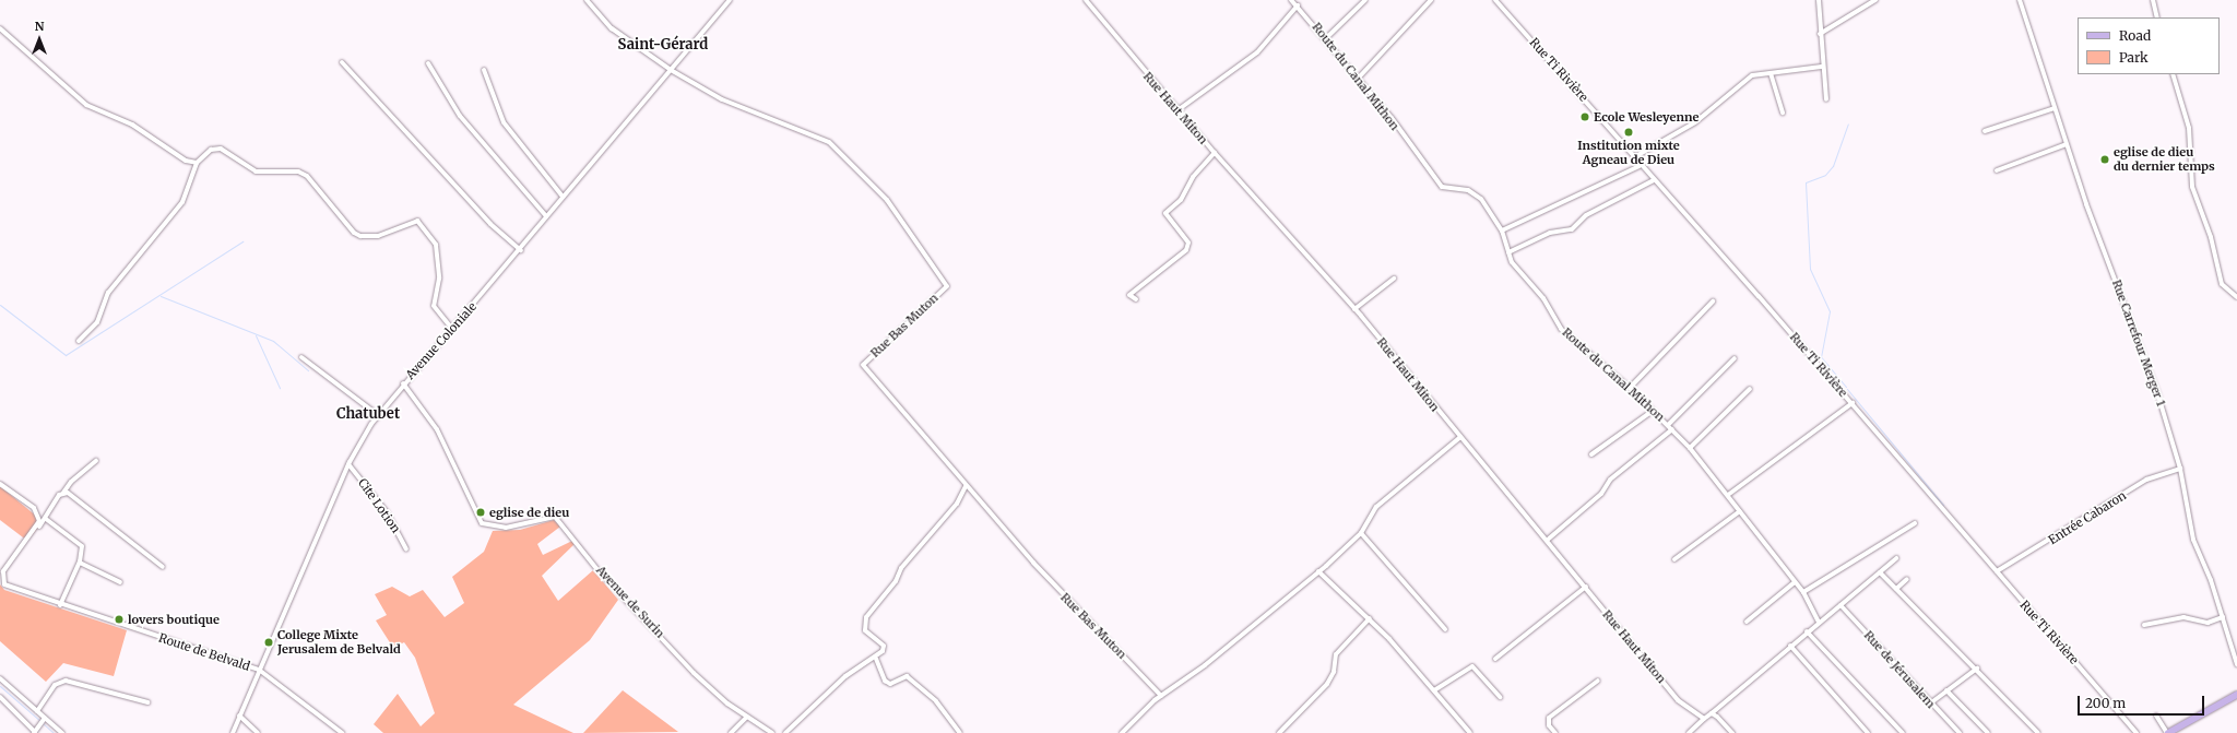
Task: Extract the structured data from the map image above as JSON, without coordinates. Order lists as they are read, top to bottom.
{
  "streets": {
    "street": [
      "Rue Ti Rivière",
      "Route du Canal Mithon",
      "Rue Haut Miton",
      "Rue Bas Muton",
      "Avenue Coloniale",
      "Rue Carrefour Merger 1",
      "Cite Lotion",
      "Entrée Cabaron",
      "Avenue de Surin",
      "Route de Belvald",
      "Rue de Jérusalem"
    ]
  },
  "crossings": [
    ["Rue Ti Rivière", "Entrée Cabaron"],
    ["Rue Bas Muton", "Avenue Coloniale"],
    ["Avenue Coloniale", "Cite Lotion"],
    ["Avenue Coloniale", "Avenue de Surin"],
    ["Avenue Coloniale", "Route de Belvald"],
    ["Rue Carrefour Merger 1", "Entrée Cabaron"]
  ],
  "districts": ["Saint-Gérard", "Chatubet"],
  "places": [
    "Ecole Wesleyenne",
    "Institution mixte Agneau de Dieu",
    "eglise de dieu du dernier temps",
    "eglise de dieu",
    "lovers boutique",
    "College Mixte Jerusalem de Belvald"
  ],
  "legend": ["Road", "Park"],
  "scale_bar": "200 m",
  "north": "top"
}
